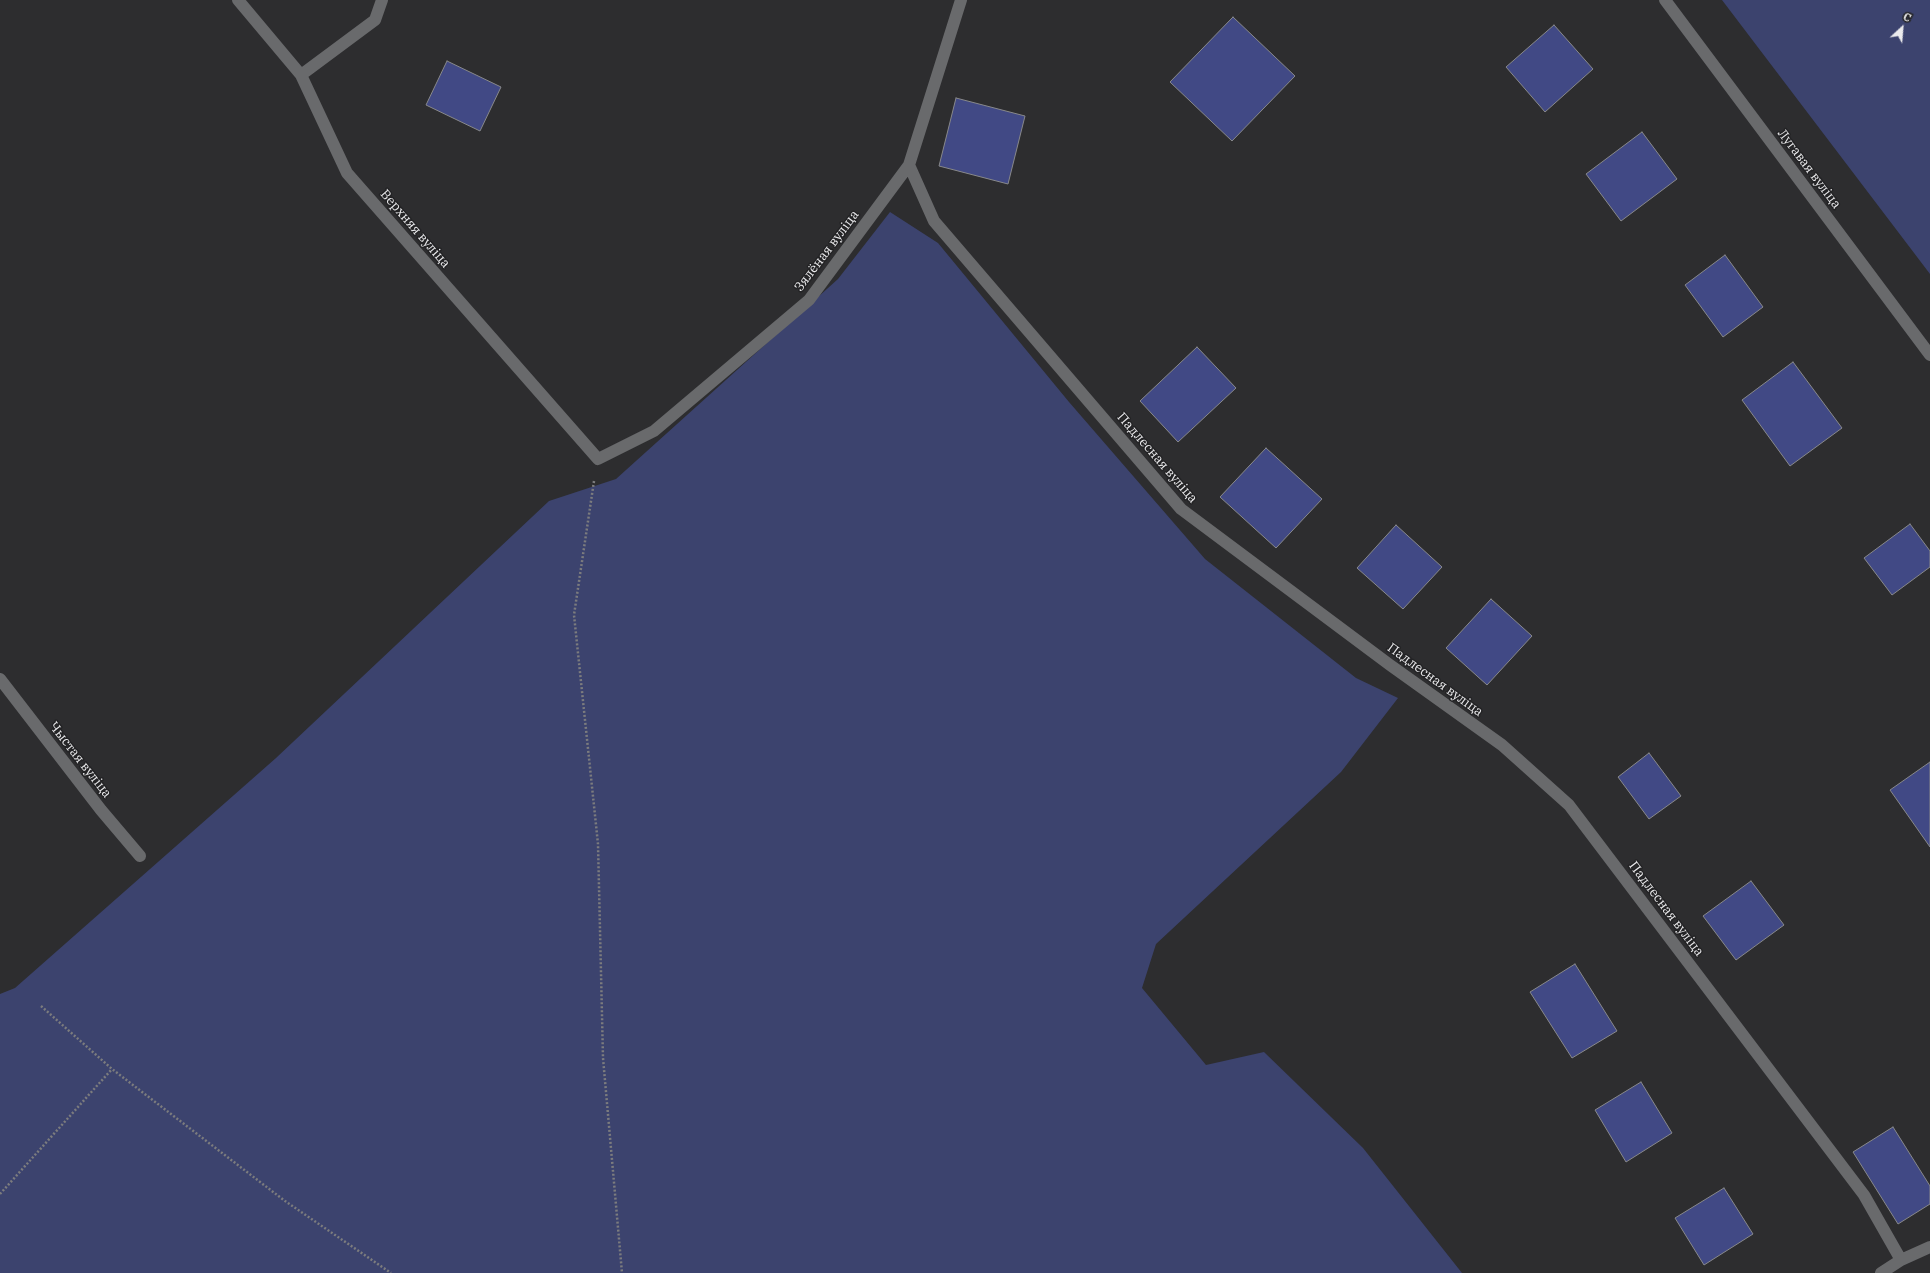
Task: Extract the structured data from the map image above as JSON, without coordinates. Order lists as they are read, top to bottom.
{
  "streets": {
    "street": [
      "Лугавая вуліца",
      "Верхняя вуліца",
      "Зялёная вуліца",
      "Падлесная вуліца",
      "Чыстая вуліца"
    ]
  },
  "crossings": [
    ["Верхняя вуліца", "Зялёная вуліца"],
    ["Зялёная вуліца", "Падлесная вуліца"]
  ],
  "north": "top right"
}
